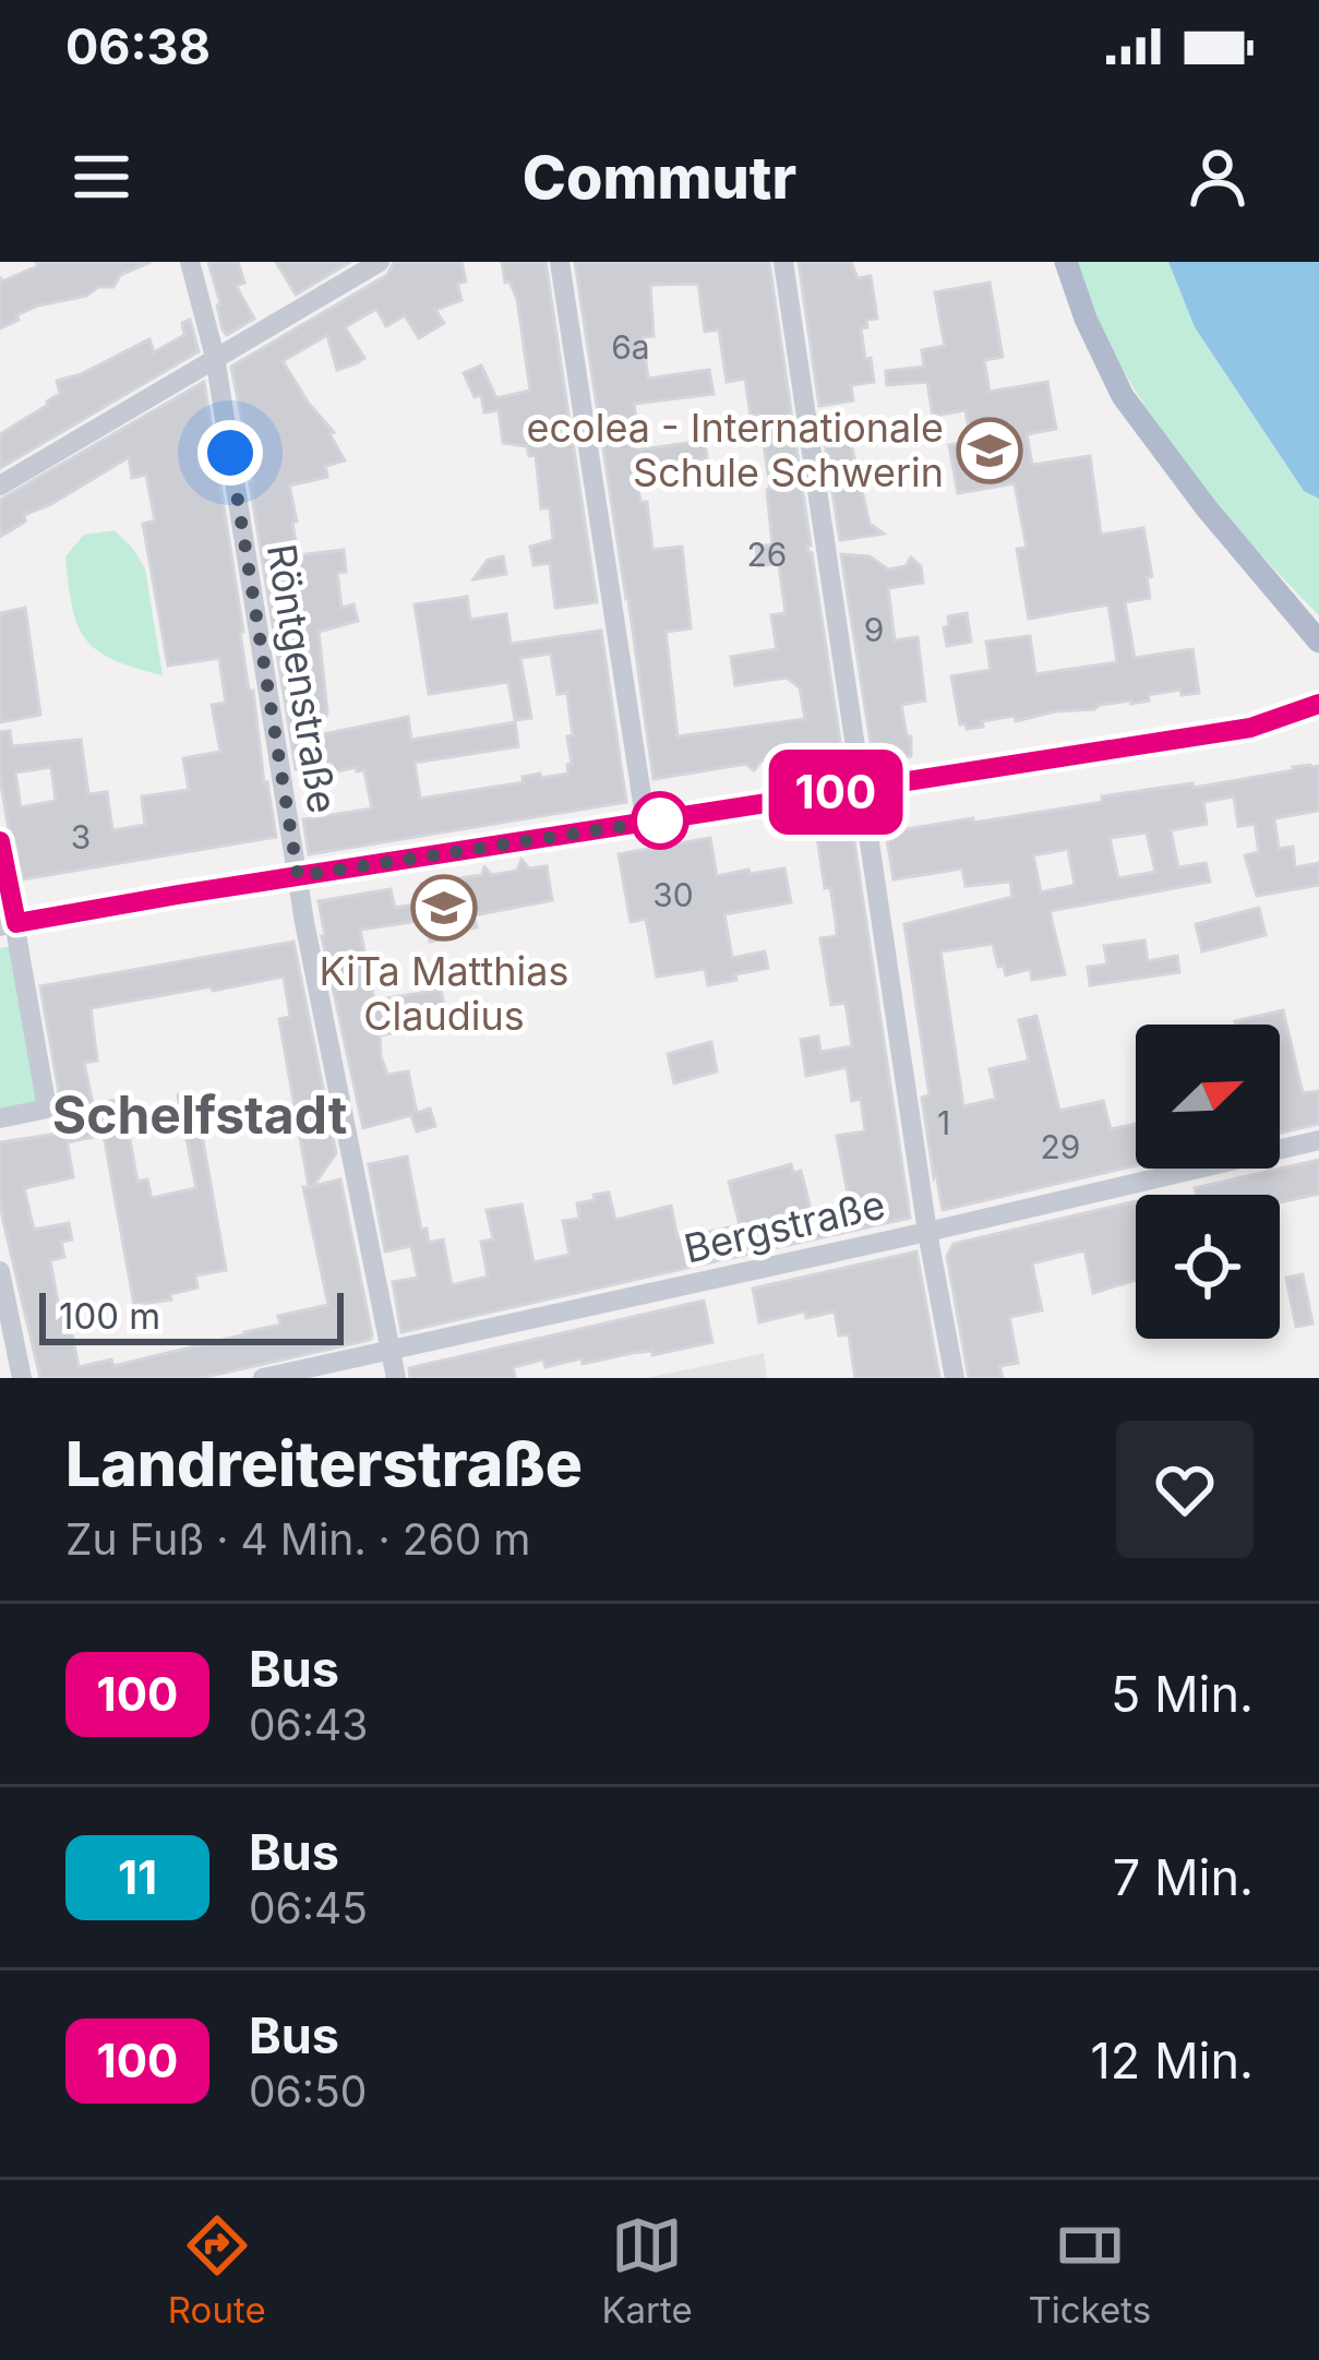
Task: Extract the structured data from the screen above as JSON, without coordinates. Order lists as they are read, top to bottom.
{
  "streets": {
    "street": ["Röntgenstraße", "Bergstraße"]
  },
  "crossings": [
    ["Röntgenstraße", "Bergstraße"]
  ],
  "districts": ["Schelfstadt"],
  "places": {
    "school or university": ["ecolea - Internationale Schule Schwerin", "KiTa Matthias Claudius"]
  },
  "lines": ["bus line 100"],
  "house_numbers": [
    "6a",
    "26",
    "9",
    "3",
    "30",
    "1",
    "29"
  ],
  "scale_bar": "100 m",
  "north": "top right",
  "page": {
    "status": "06:38",
    "header": "Commutr",
    "on_map": "100",
    "scale": "100 m",
    "heading": ["Landreiterstraße", "Zu Fuß · 4 Min. · 260 m"],
    "list": [
      {
        "mark": "100",
        "name": "Bus",
        "note": "06:43",
        "value": "5 Min."
      },
      {
        "mark": "11",
        "name": "Bus",
        "note": "06:45",
        "value": "7 Min."
      },
      {
        "mark": "100",
        "name": "Bus",
        "note": "06:50",
        "value": "12 Min."
      }
    ],
    "tabs": ["Route", "Karte", "Tickets"]
  }
}
